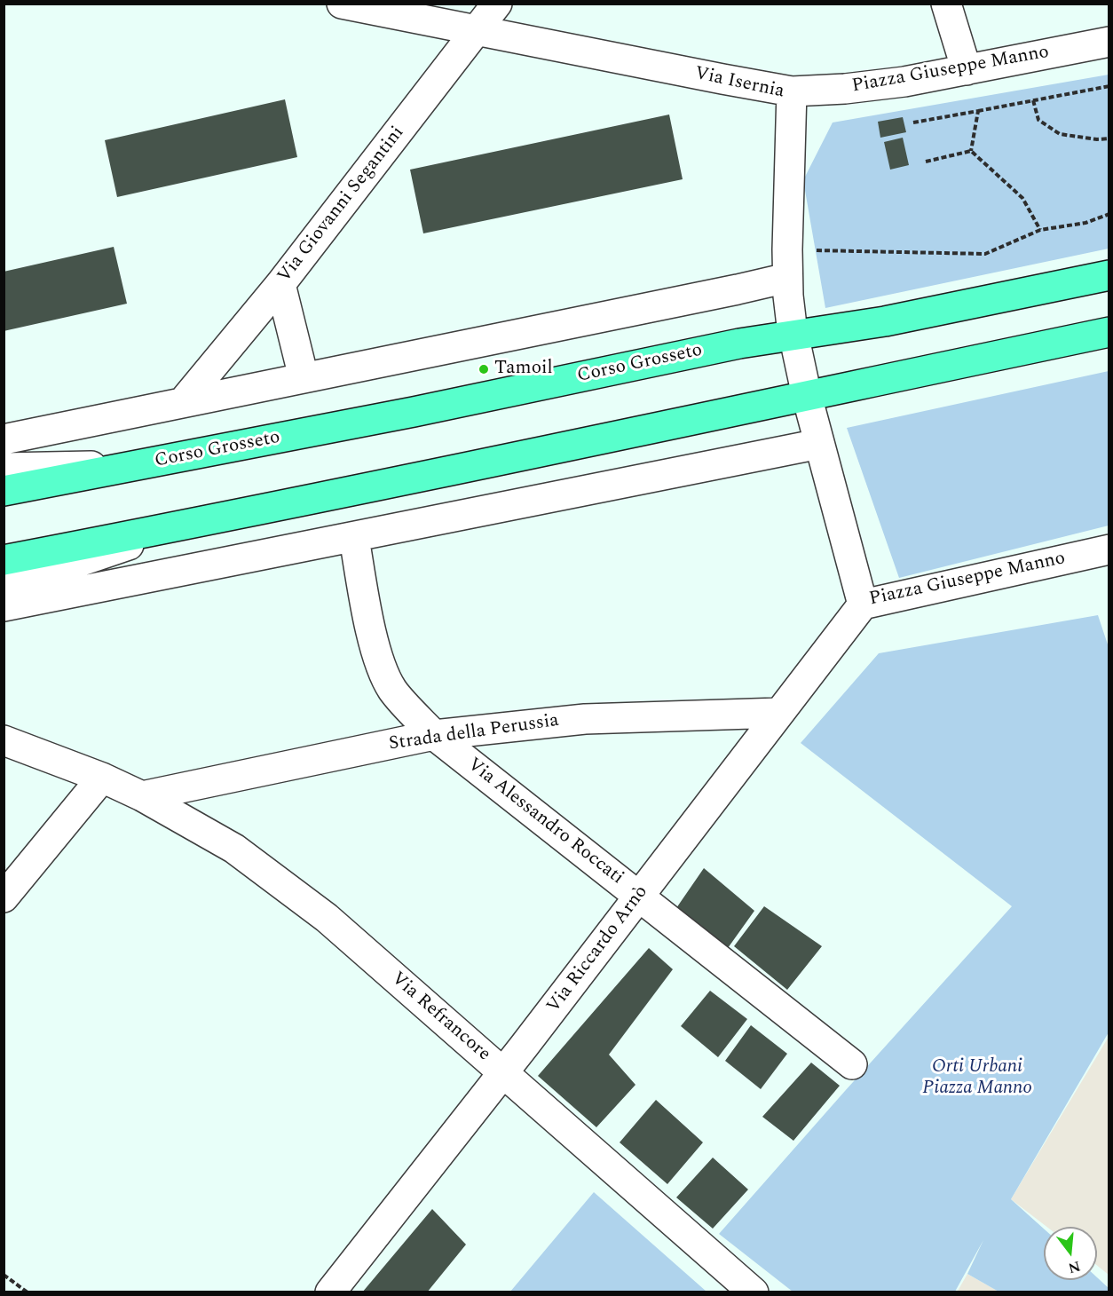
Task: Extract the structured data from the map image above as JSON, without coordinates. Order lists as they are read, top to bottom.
{
  "streets": {
    "main road": ["Corso Grosseto"],
    "street": [
      "Piazza Giuseppe Manno",
      "Via Isernia",
      "Via Giovanni Segantini",
      "Strada della Perussia",
      "Via Alessandro Roccati",
      "Via Riccardo Arnò",
      "Via Refrancore"
    ]
  },
  "crossings": [
    ["Piazza Giuseppe Manno", "Via Isernia"],
    ["Piazza Giuseppe Manno", "Via Riccardo Arnò"],
    ["Via Isernia", "Via Giovanni Segantini"],
    ["Via Isernia", "Corso Grosseto"],
    ["Strada della Perussia", "Via Alessandro Roccati"],
    ["Strada della Perussia", "Via Riccardo Arnò"],
    ["Strada della Perussia", "Via Refrancore"],
    ["Via Alessandro Roccati", "Via Riccardo Arnò"],
    ["Via Riccardo Arnò", "Via Refrancore"]
  ],
  "parks": ["Orti Urbani Piazza Manno"],
  "places": ["Tamoil"],
  "north": "bottom"
}
